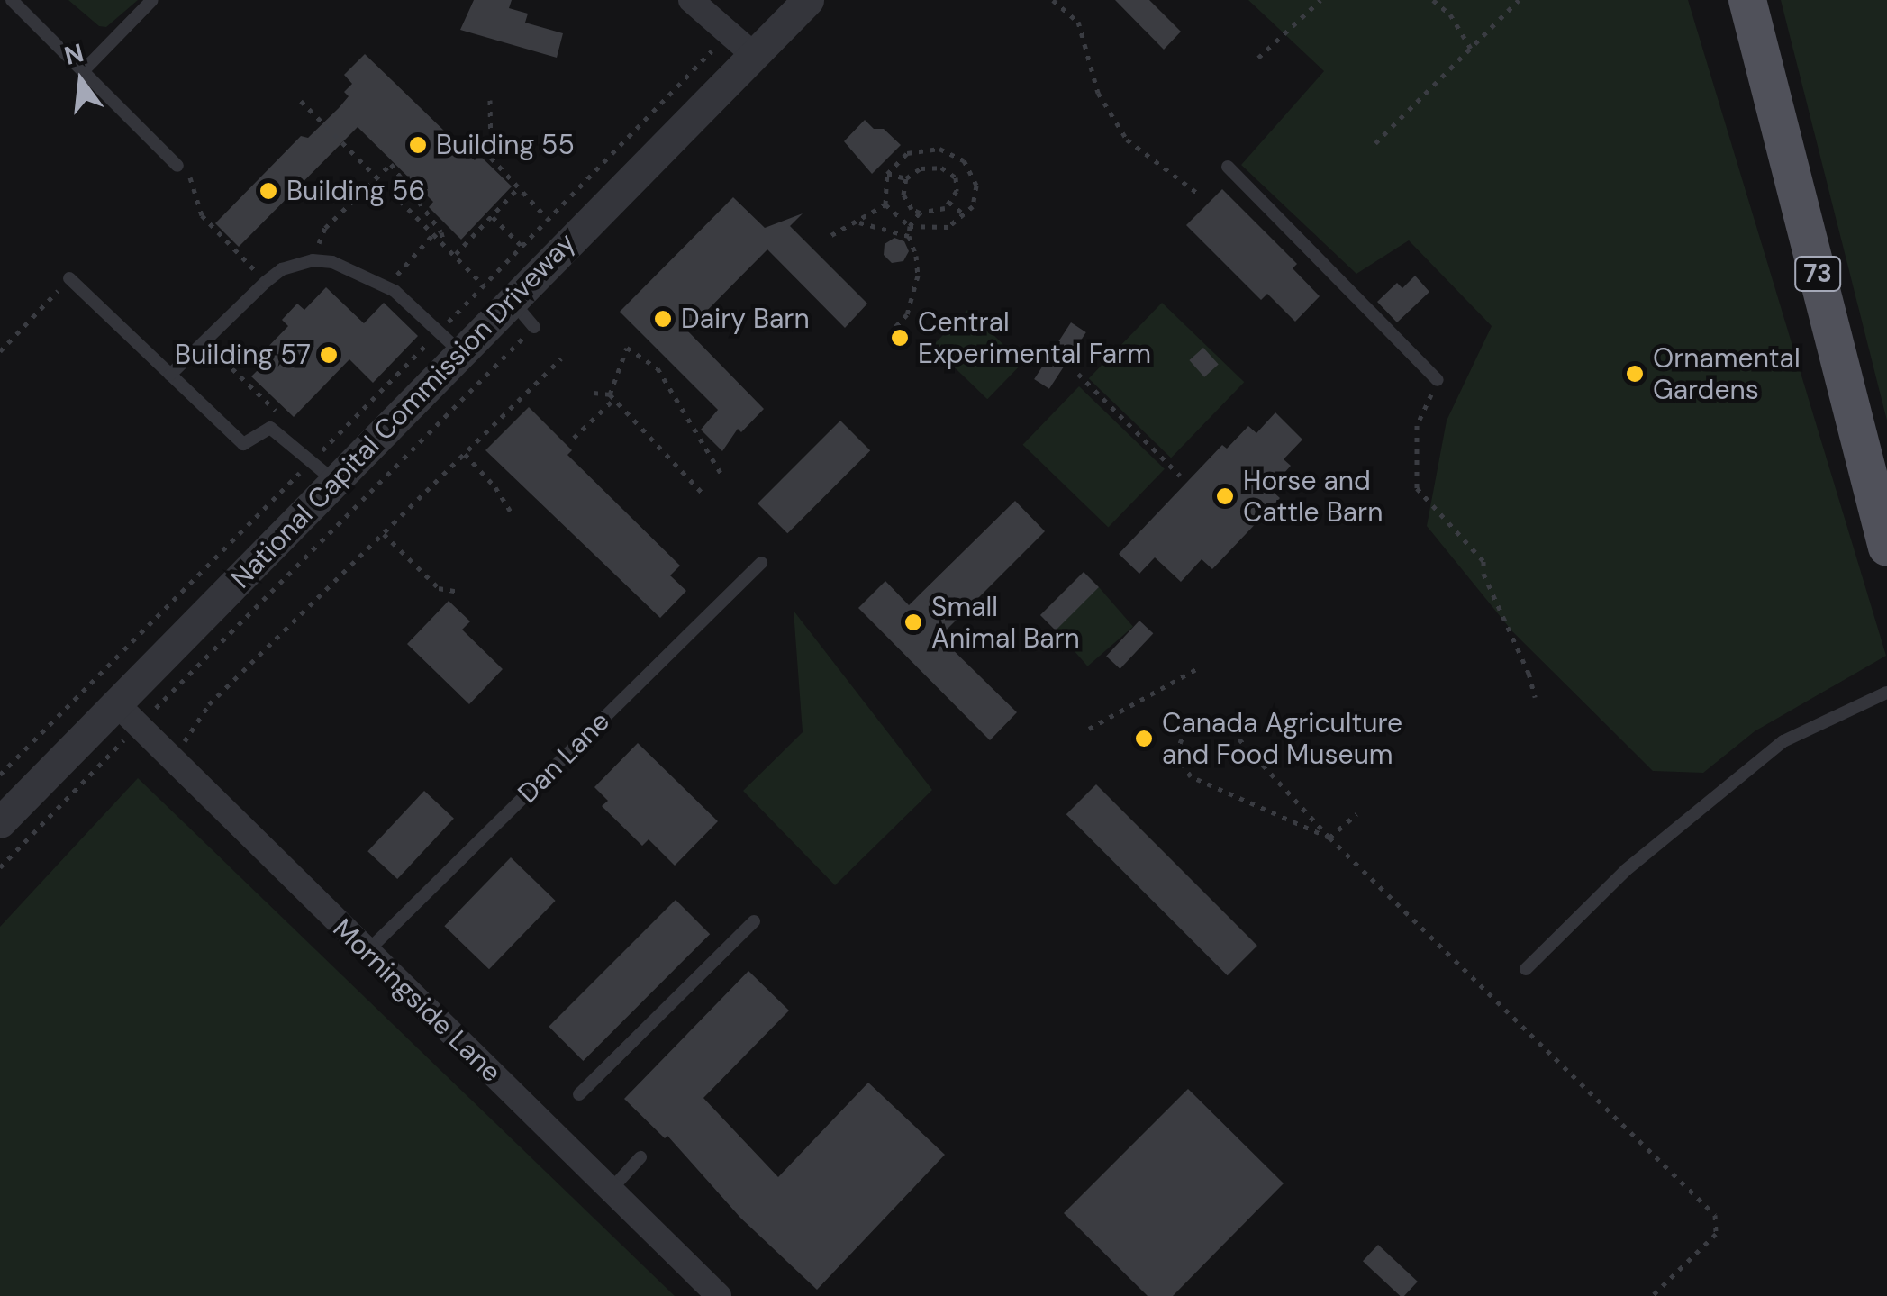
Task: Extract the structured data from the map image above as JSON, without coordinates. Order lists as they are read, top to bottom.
{
  "streets": {
    "main road": ["73"],
    "street": ["National Capital Commission Driveway", "Morningside Lane"],
    "lane": ["Dan Lane"]
  },
  "crossings": [
    ["National Capital Commission Driveway", "Morningside Lane"],
    ["Dan Lane", "Morningside Lane"]
  ],
  "places": [
    "Building 55",
    "Building 56",
    "Dairy Barn",
    "Central Experimental Farm",
    "Building 57",
    "Ornamental Gardens",
    "Horse and Cattle Barn",
    "Small Animal Barn",
    "Canada Agriculture and Food Museum"
  ],
  "north": "top"
}
